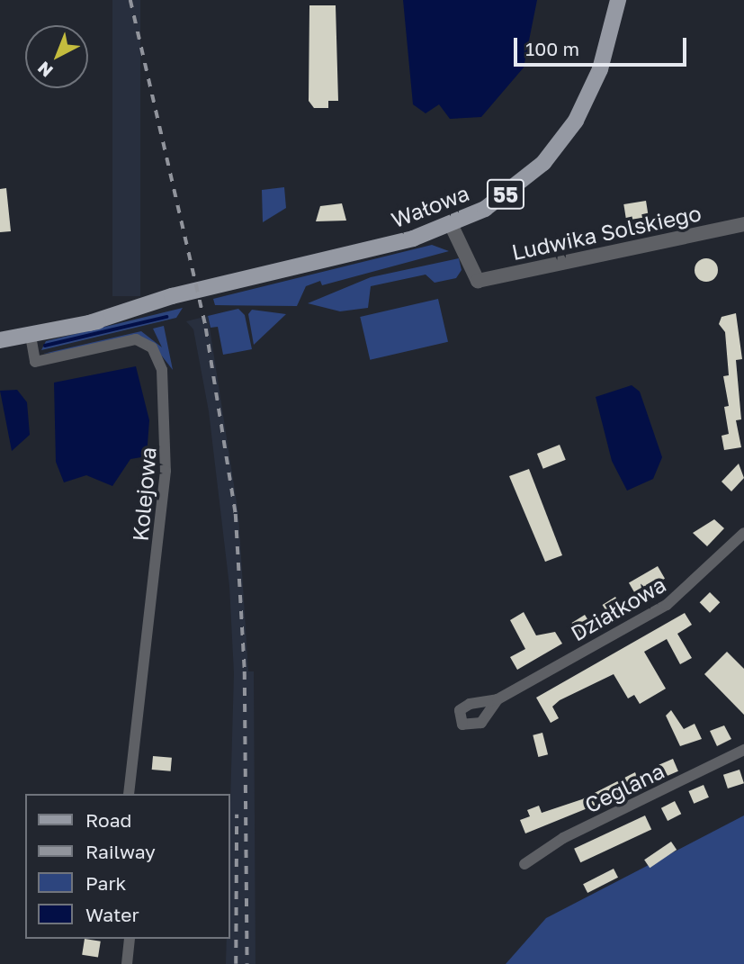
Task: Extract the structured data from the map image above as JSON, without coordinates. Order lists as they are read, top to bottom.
{
  "streets": {
    "main road": ["55", "Wałowa"],
    "street": [
      "Ludwika Solskiego",
      "Kolejowa",
      "Działkowa",
      "Ceglana"
    ]
  },
  "crossings": [
    ["55", "Wałowa"],
    ["55", "Kolejowa"],
    ["Wałowa", "Ludwika Solskiego"],
    ["Wałowa", "Kolejowa"]
  ],
  "legend": [
    "Road",
    "Railway",
    "Park",
    "Water"
  ],
  "scale_bar": "100 m",
  "north": "bottom left"
}
